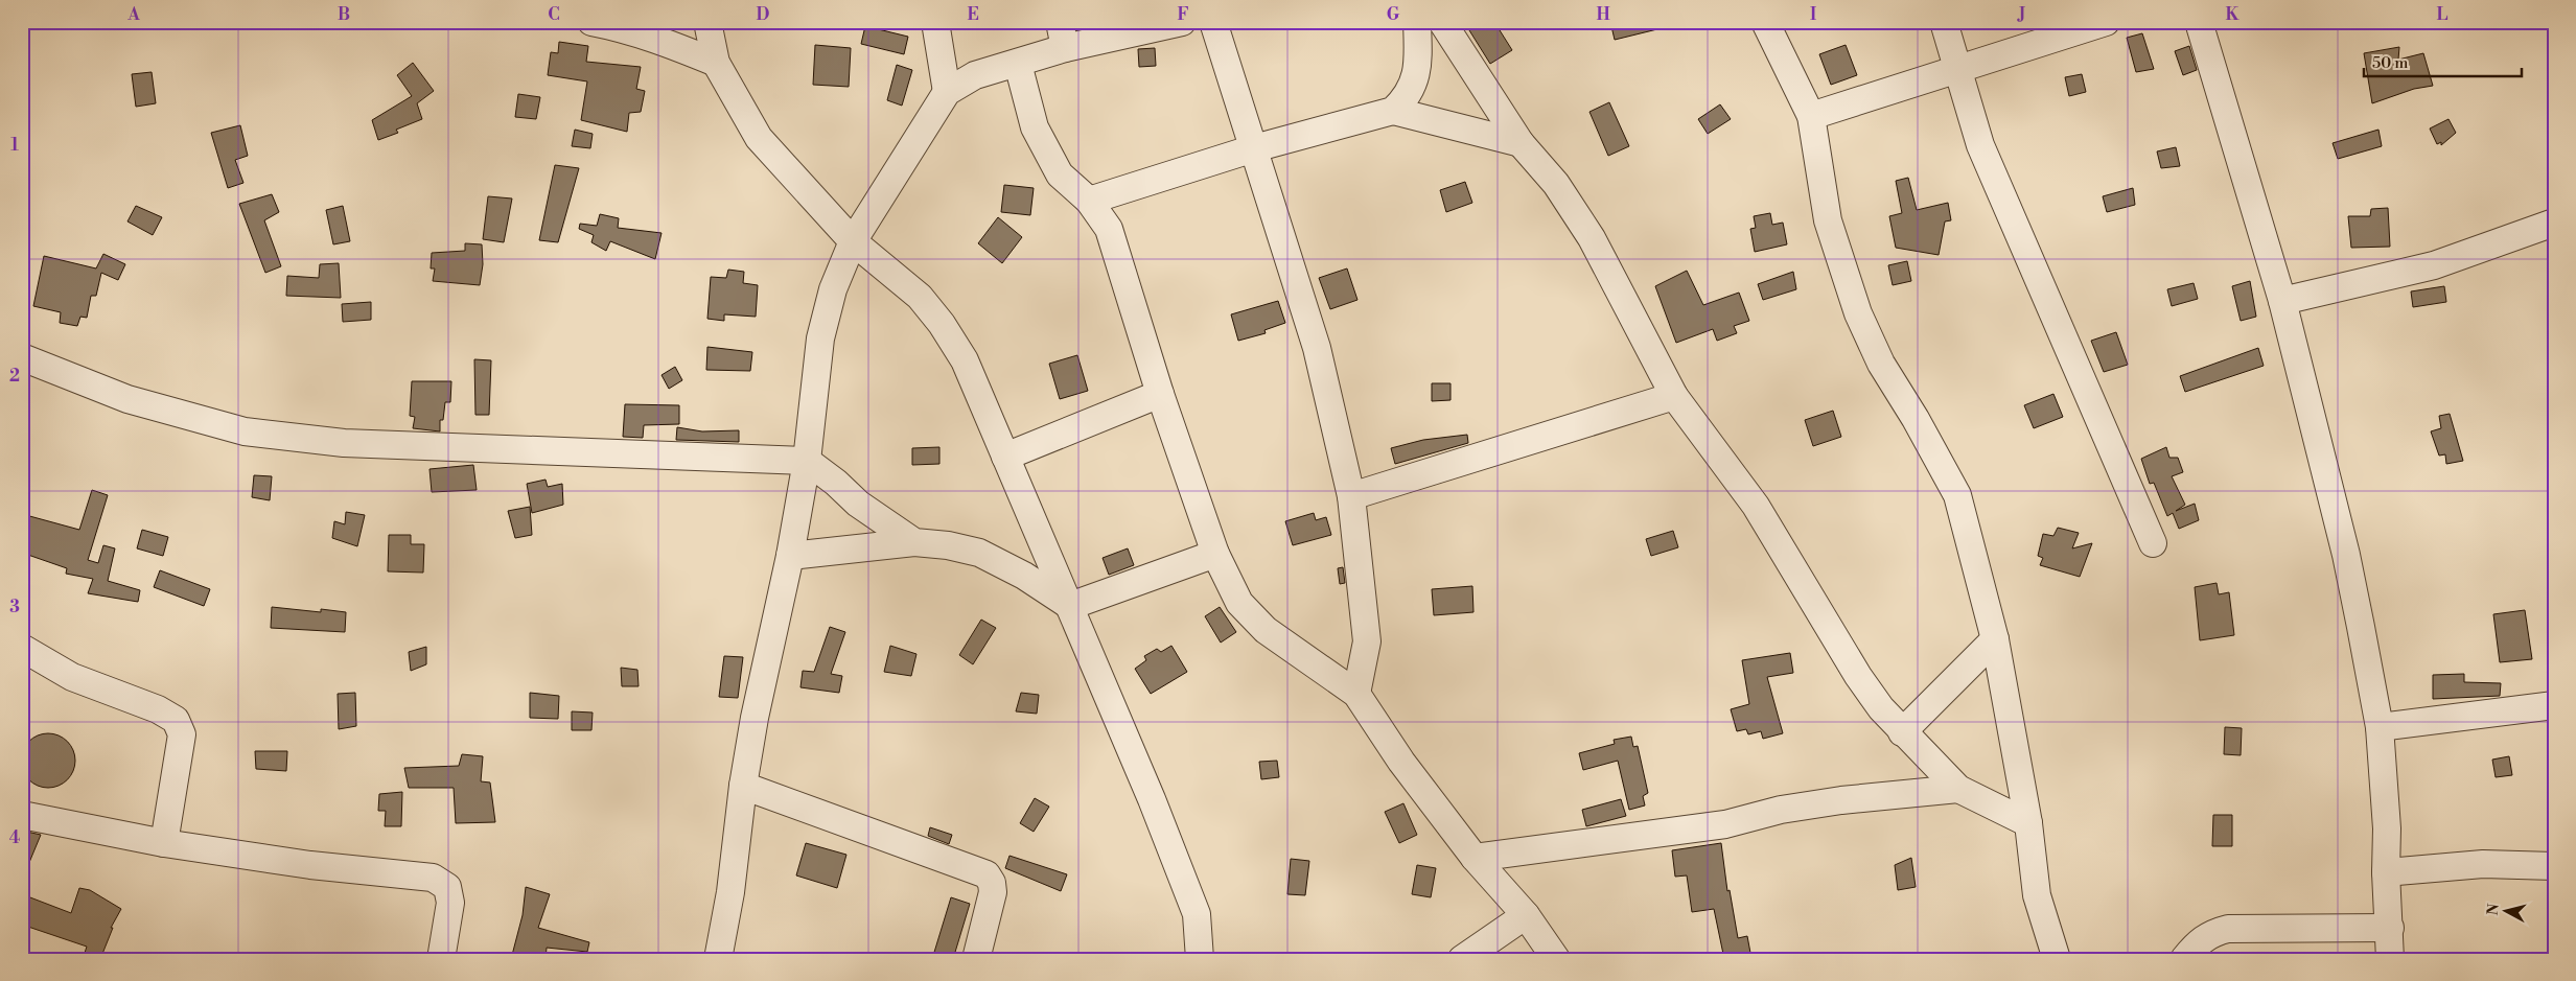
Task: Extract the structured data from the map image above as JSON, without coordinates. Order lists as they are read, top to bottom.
{
  "scale_bar": "50 m",
  "north": "left",
  "grid": {
    "columns": [
      "A",
      "B",
      "C",
      "D",
      "E",
      "F",
      "G",
      "H",
      "I",
      "J",
      "K",
      "L"
    ],
    "rows": [
      "1",
      "2",
      "3",
      "4"
    ]
  }
}
